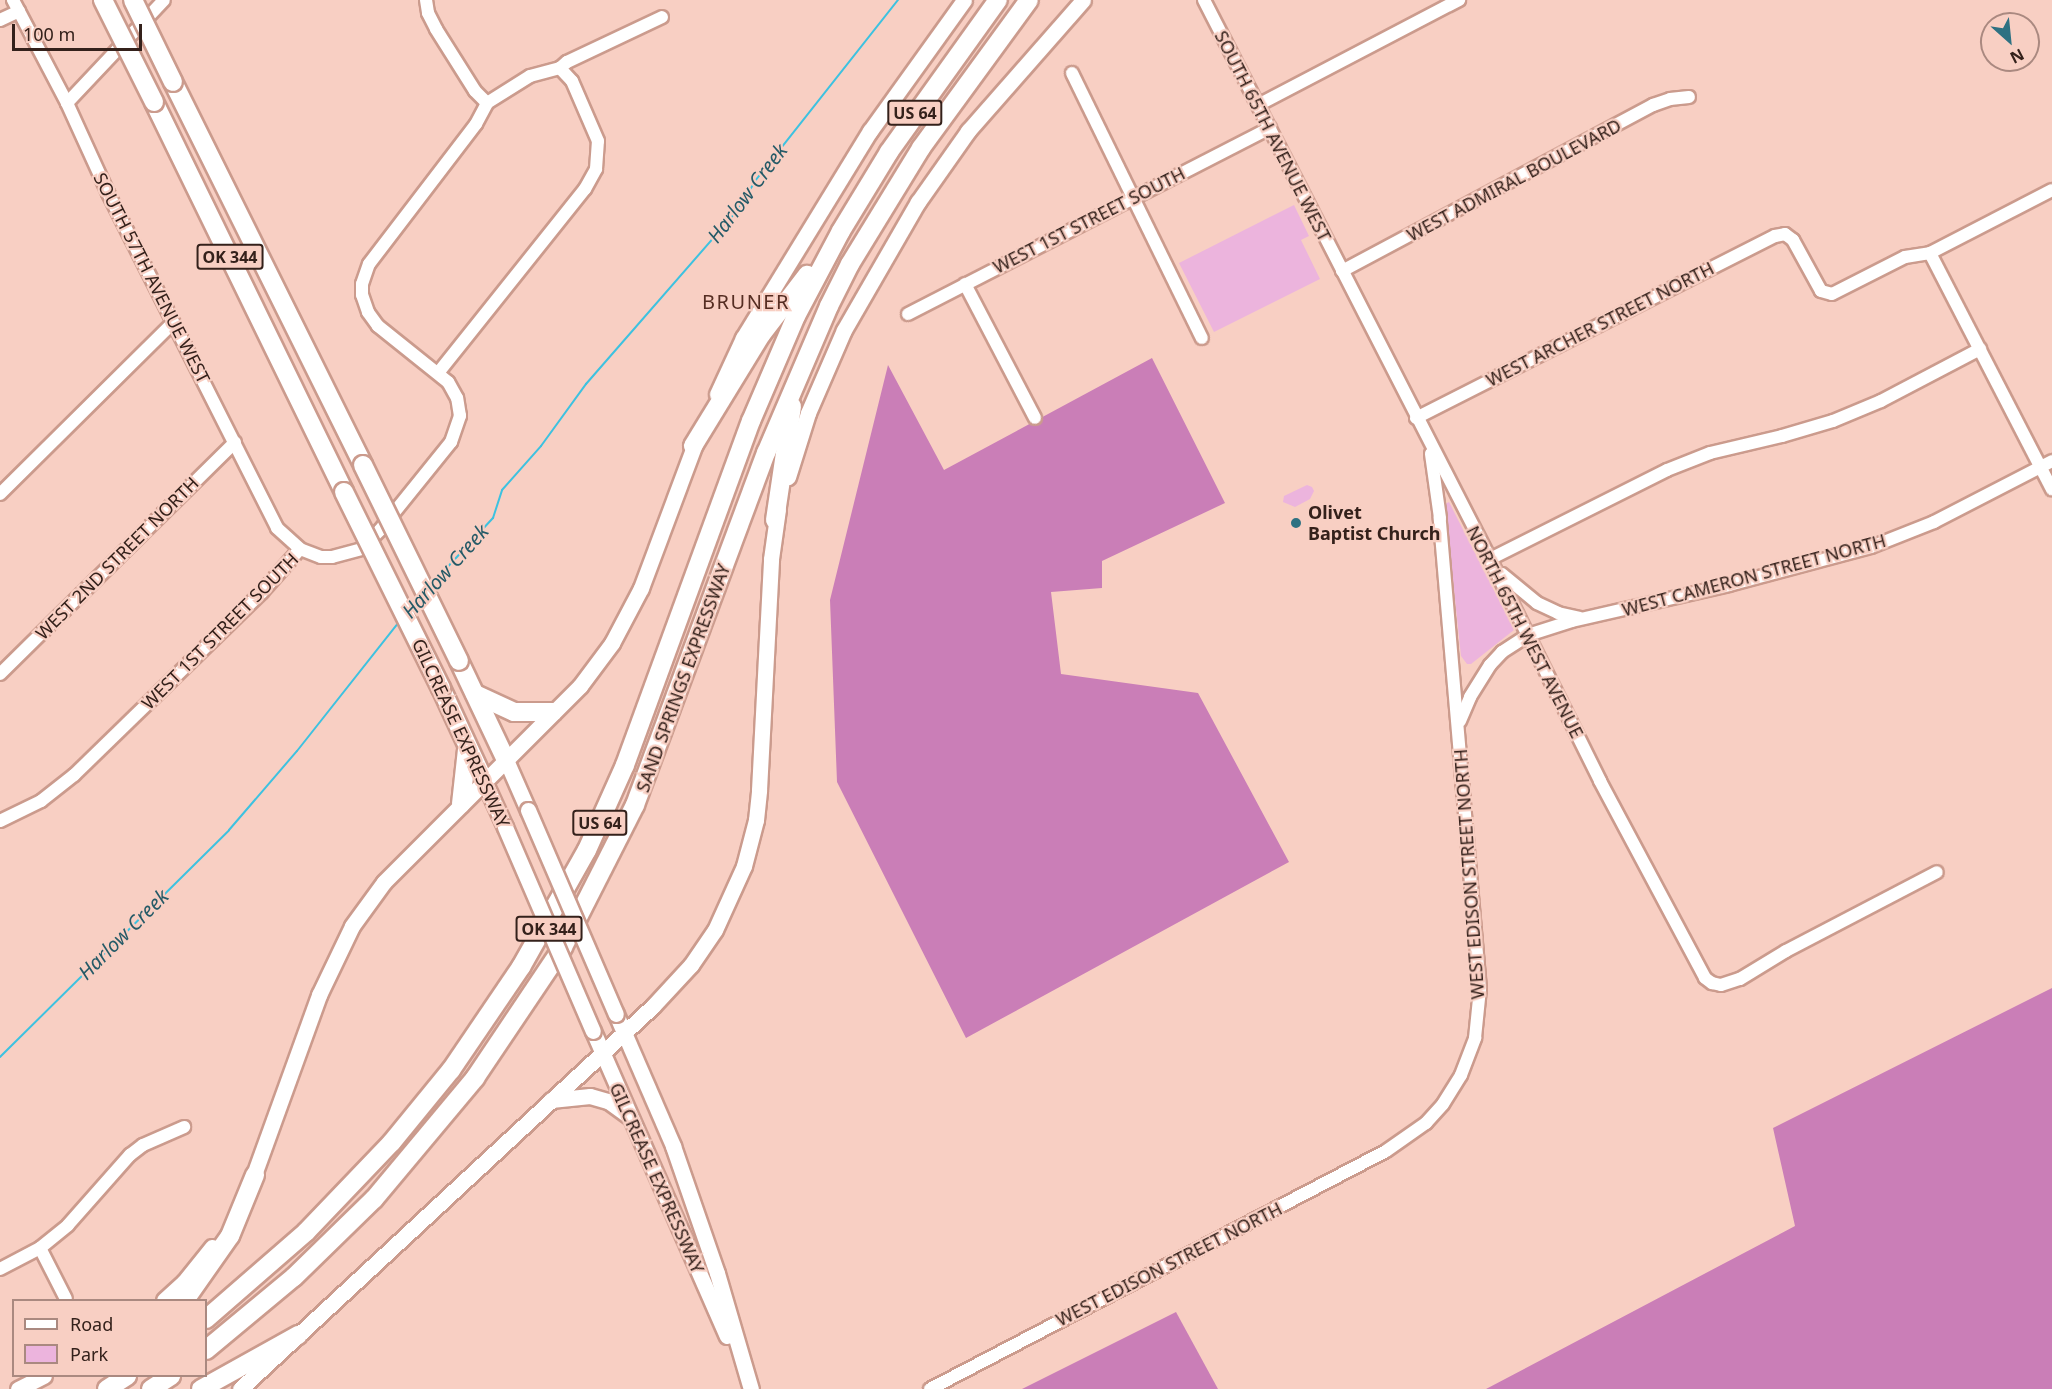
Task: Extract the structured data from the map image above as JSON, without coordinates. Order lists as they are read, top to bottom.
{
  "streets": {
    "highway": [
      "US 64",
      "OK 344",
      "SAND SPRINGS EXPRESSWAY",
      "GILCREASE EXPRESSWAY"
    ],
    "street": [
      "SOUTH 65TH AVENUE WEST",
      "WEST ADMIRAL BOULEVARD",
      "WEST 1ST STREET SOUTH",
      "SOUTH 57TH AVENUE WEST",
      "WEST ARCHER STREET NORTH",
      "WEST 2ND STREET NORTH",
      "WEST CAMERON STREET NORTH",
      "NORTH 65TH WEST AVENUE",
      "WEST EDISON STREET NORTH"
    ]
  },
  "crossings": [
    ["SOUTH 65TH AVENUE WEST", "WEST ADMIRAL BOULEVARD"],
    ["SOUTH 65TH AVENUE WEST", "WEST 1ST STREET SOUTH"],
    ["SOUTH 65TH AVENUE WEST", "NORTH 65TH WEST AVENUE"],
    ["WEST ADMIRAL BOULEVARD", "NORTH 65TH WEST AVENUE"],
    ["WEST 1ST STREET SOUTH", "SOUTH 57TH AVENUE WEST"],
    ["SOUTH 57TH AVENUE WEST", "WEST 2ND STREET NORTH"],
    ["WEST ARCHER STREET NORTH", "NORTH 65TH WEST AVENUE"],
    ["WEST CAMERON STREET NORTH", "NORTH 65TH WEST AVENUE"],
    ["WEST CAMERON STREET NORTH", "WEST EDISON STREET NORTH"],
    ["NORTH 65TH WEST AVENUE", "WEST EDISON STREET NORTH"]
  ],
  "districts": ["BRUNER"],
  "water": ["Harlow Creek"],
  "places": ["Olivet Baptist Church"],
  "legend": ["Road", "Park"],
  "scale_bar": "100 m",
  "north": "bottom right"
}
